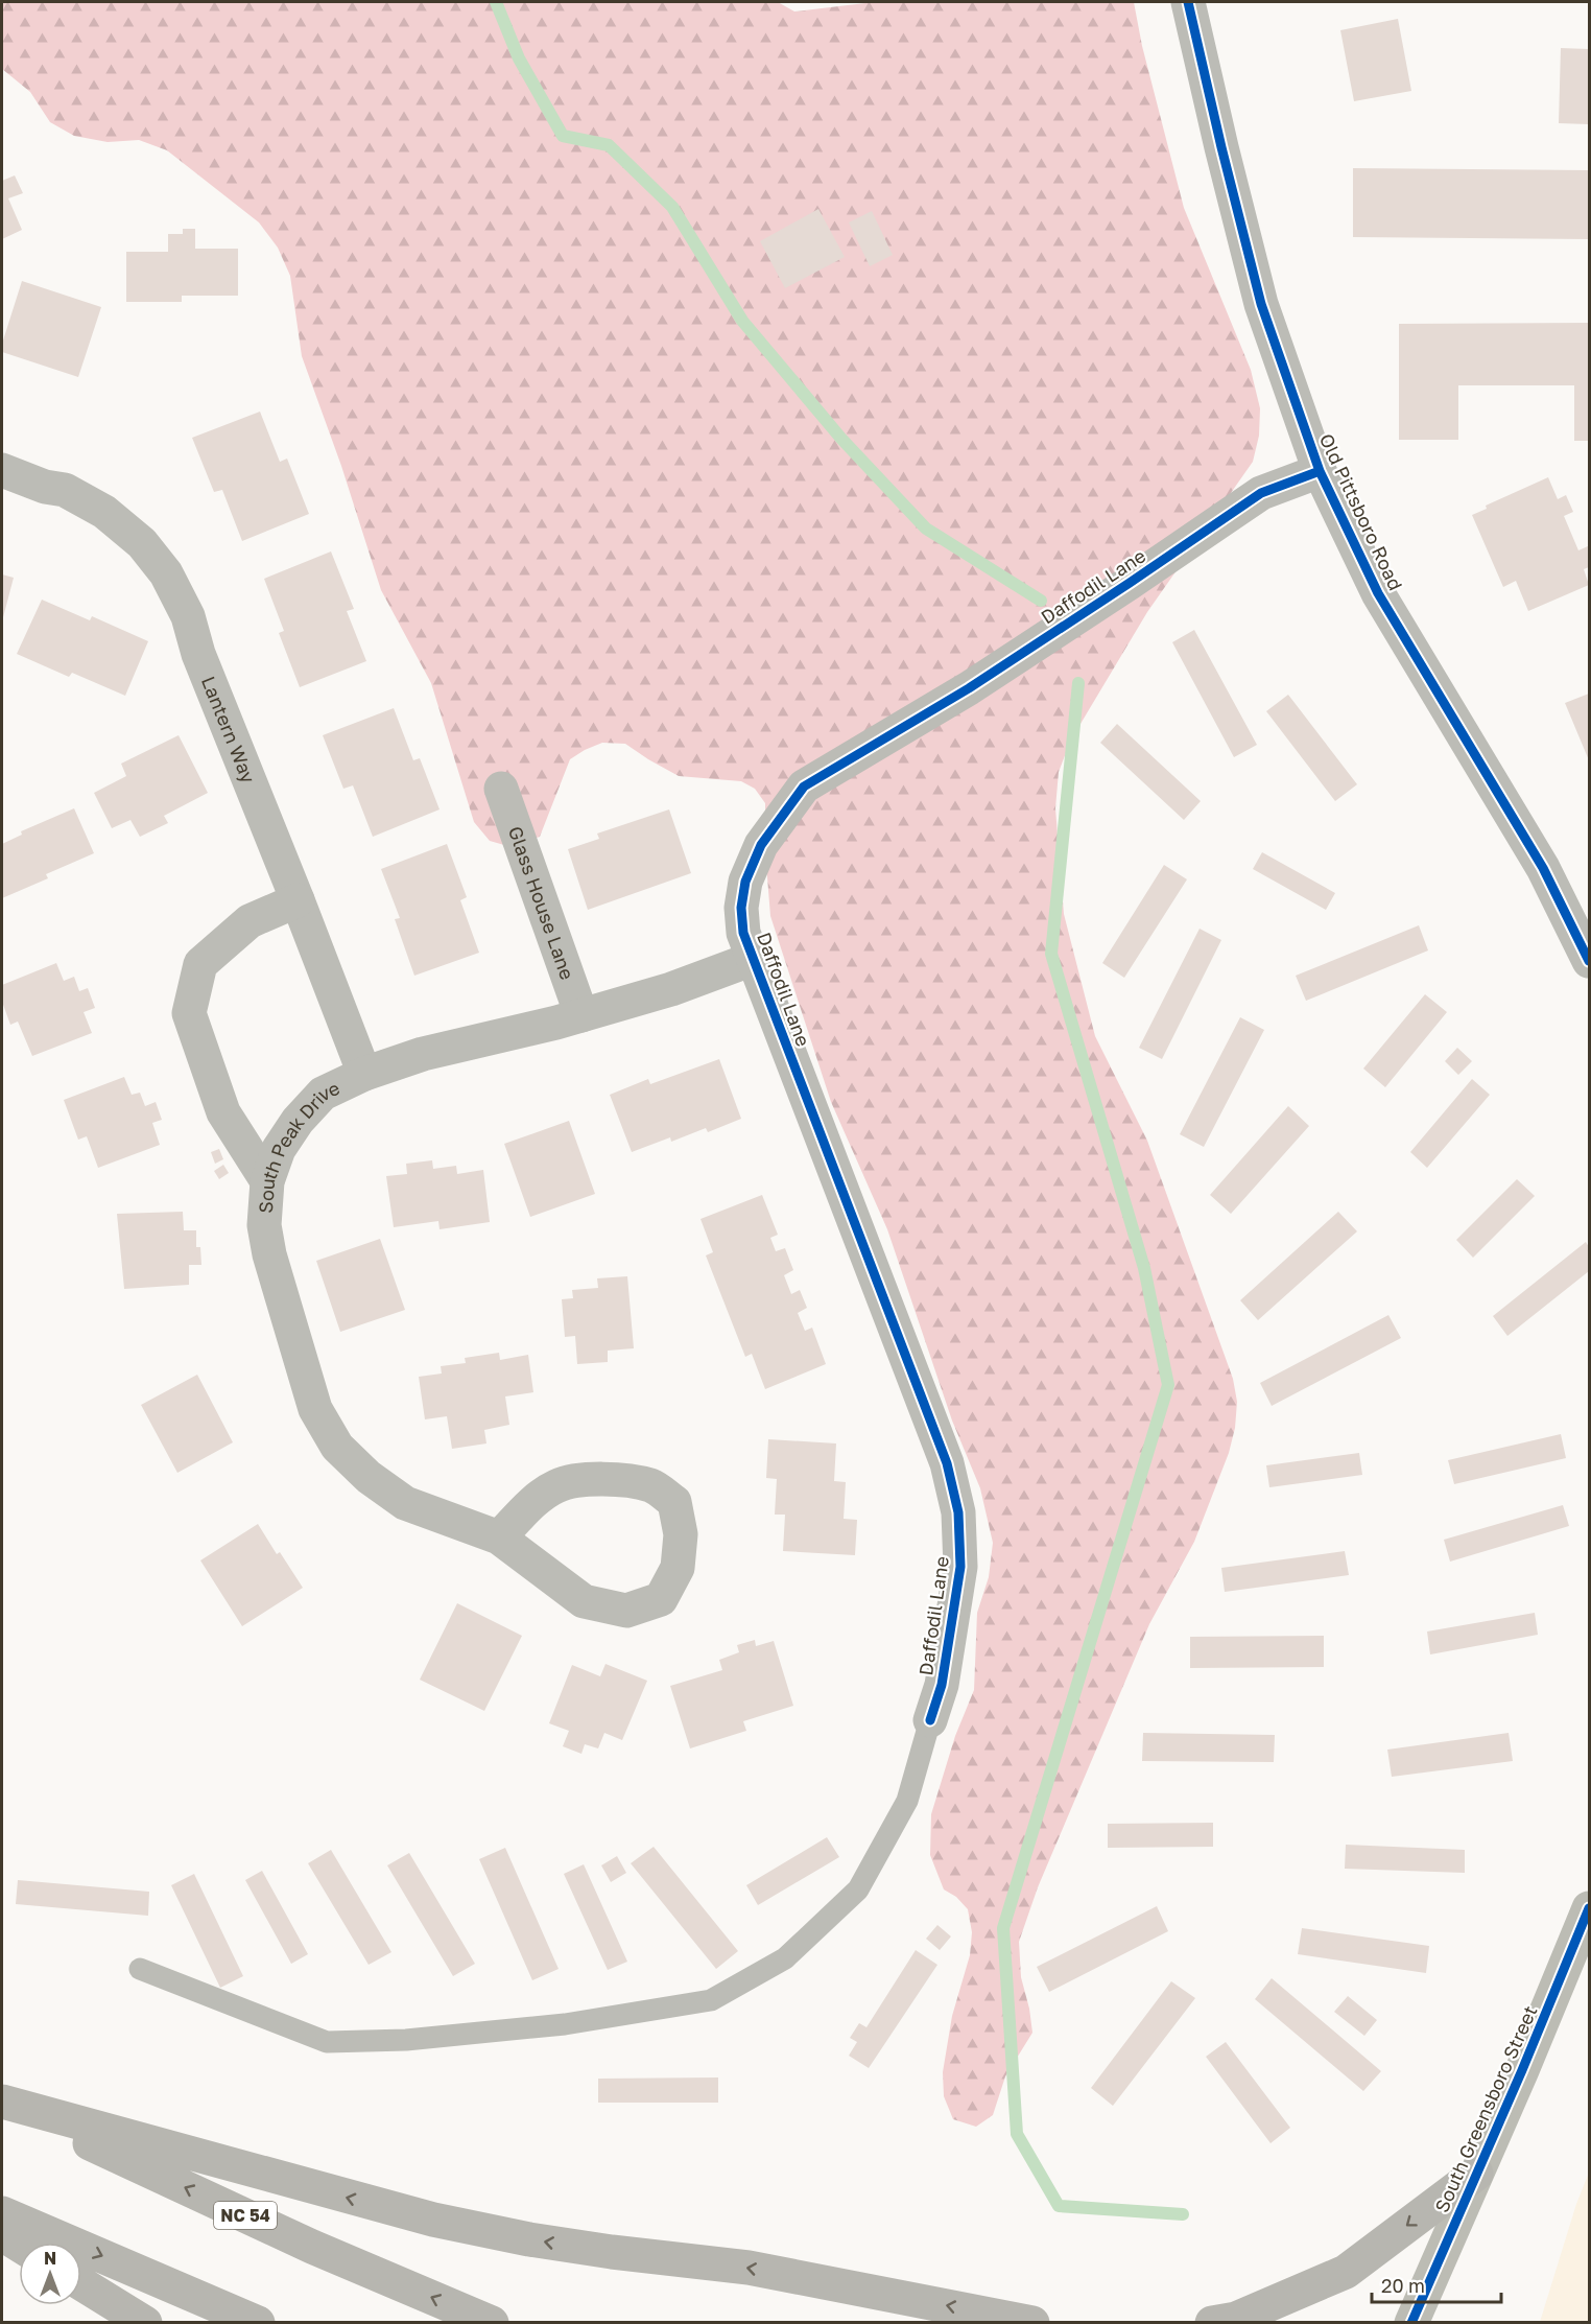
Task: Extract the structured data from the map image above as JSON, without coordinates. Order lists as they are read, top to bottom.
{
  "streets": {
    "highway": ["NC 54"],
    "main road": ["South Greensboro Street"],
    "street": [
      "Old Pittsboro Road",
      "Daffodil Lane",
      "Lantern Way",
      "Glass House Lane",
      "South Peak Drive"
    ]
  },
  "crossings": [
    ["Old Pittsboro Road", "Daffodil Lane"],
    ["Daffodil Lane", "South Peak Drive"],
    ["Lantern Way", "South Peak Drive"],
    ["Glass House Lane", "South Peak Drive"]
  ],
  "scale_bar": "20 m",
  "north": "top"
}
